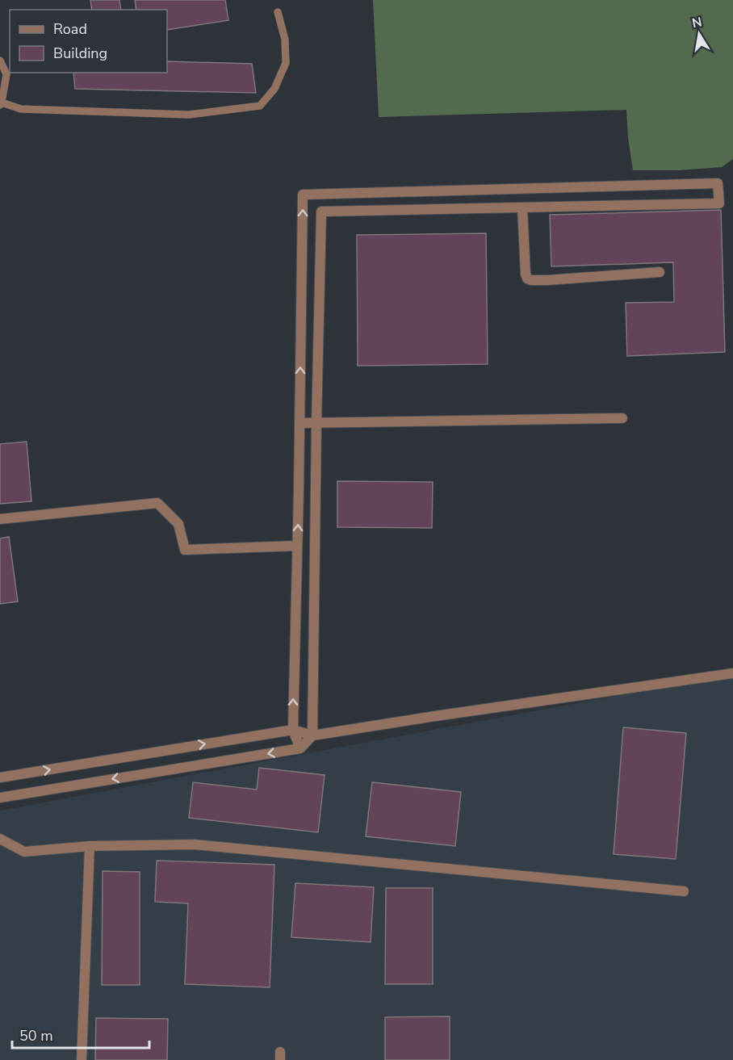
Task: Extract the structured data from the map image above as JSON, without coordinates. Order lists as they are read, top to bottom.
{
  "legend": ["Road", "Building"],
  "scale_bar": "50 m",
  "north": "top"
}
